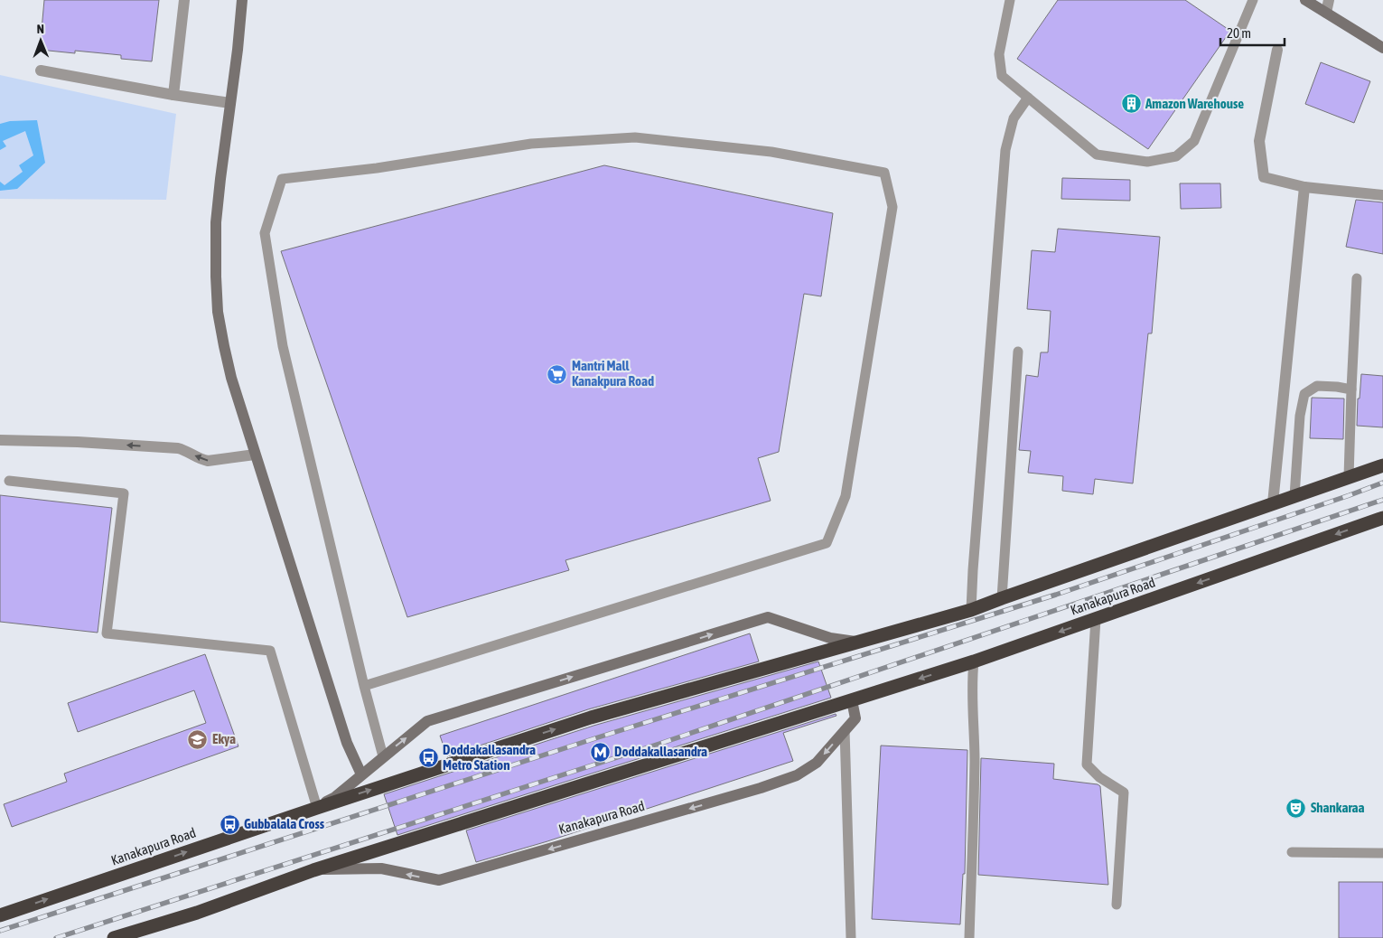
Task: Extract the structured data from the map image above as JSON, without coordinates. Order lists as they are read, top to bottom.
{
  "streets": {
    "highway": ["Kanakapura Road"]
  },
  "places": {
    "building": ["Amazon Warehouse"],
    "supermarket": ["Mantri Mall Kanakpura Road"],
    "school or university": ["Ekya"],
    "metro station": ["Doddakallasandra"],
    "bus stop": ["Doddakallasandra Metro Station", "Gubbalala Cross"],
    "theatre": ["Shankaraa"]
  },
  "scale_bar": "20 m",
  "north": "top"
}
